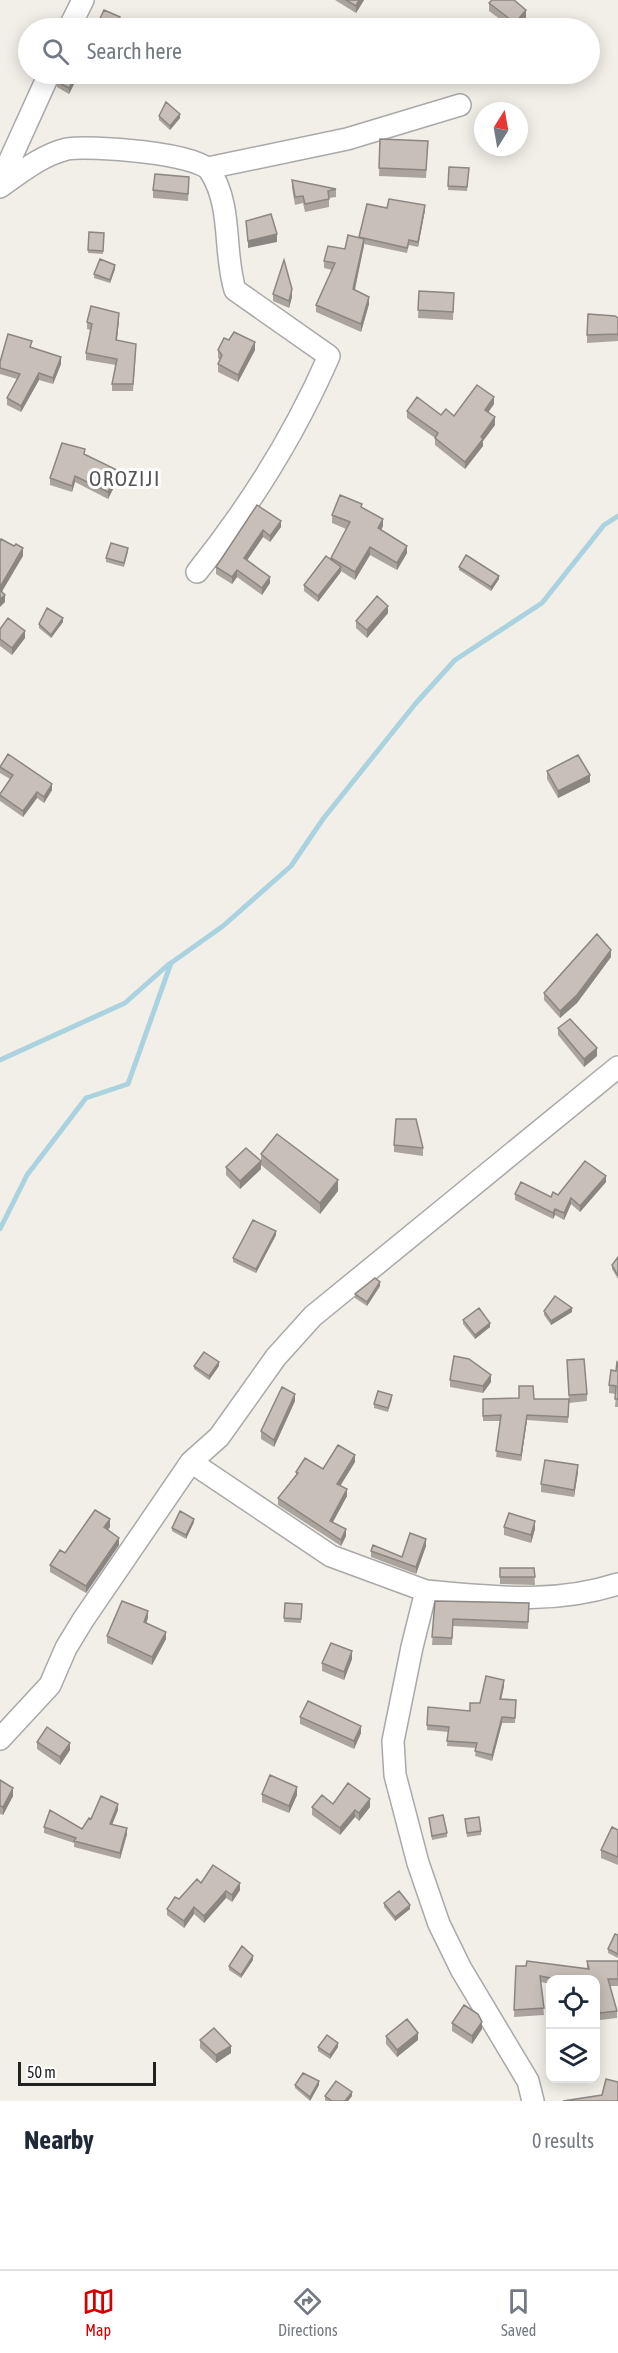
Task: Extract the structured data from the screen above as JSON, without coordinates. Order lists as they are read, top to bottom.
{
  "districts": ["OROZIJI"],
  "scale_bar": "50 m",
  "north": "top",
  "page": {
    "search": "Search here",
    "scale": "50 m",
    "heading": ["Nearby", "0 results"],
    "nav": ["Map", "Directions", "Saved"]
  }
}
